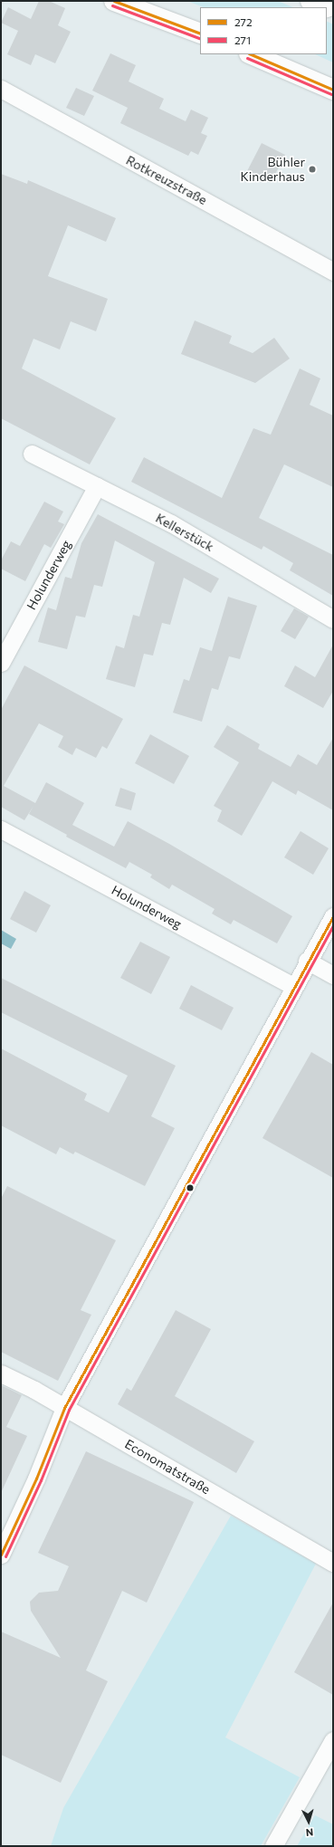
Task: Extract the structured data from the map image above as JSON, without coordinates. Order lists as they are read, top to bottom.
{
  "streets": {
    "street": [
      "Rotkreuzstraße",
      "Kellerstück",
      "Holunderweg",
      "Economatstraße"
    ]
  },
  "crossings": [
    ["Kellerstück", "Holunderweg"]
  ],
  "places": ["Bühler Kinderhaus"],
  "lines": ["transit line 272", "transit line 271"],
  "legend": ["272", "271"],
  "north": "bottom"
}
